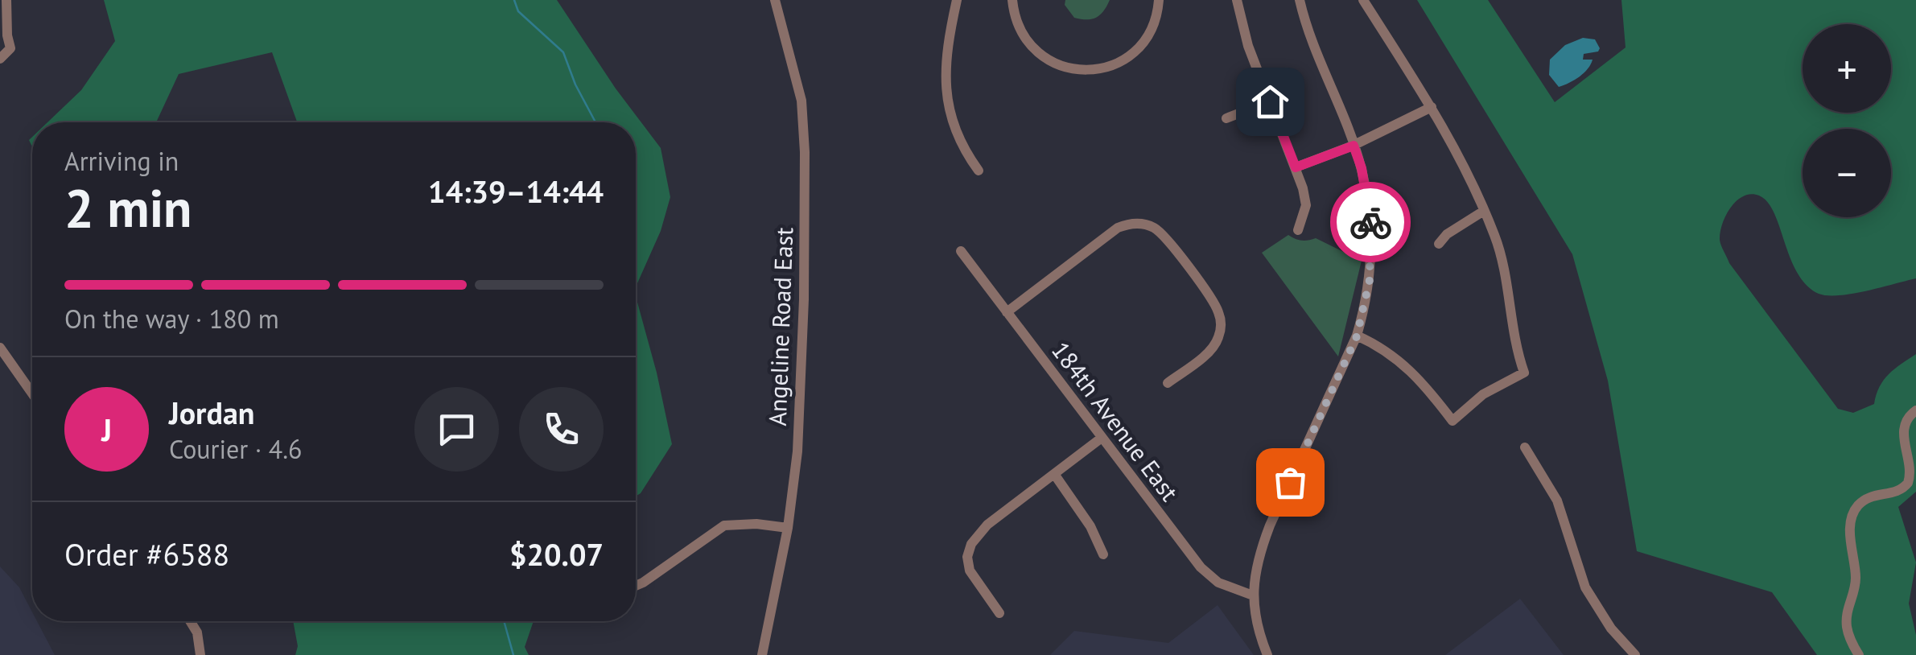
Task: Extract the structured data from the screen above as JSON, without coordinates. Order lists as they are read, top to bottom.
{
  "streets": {
    "street": ["Angeline Road East", "184th Avenue East"]
  },
  "page": {
    "map_buttons": ["+", "−"],
    "heading": ["2 min", "Arriving in", "14:39–14:44"],
    "panel": [
      "Jordan",
      "Courier · 4.6",
      "Order #6588",
      "$20.07"
    ],
    "bar": "On the way · 180 m",
    "round": "J"
  }
}
